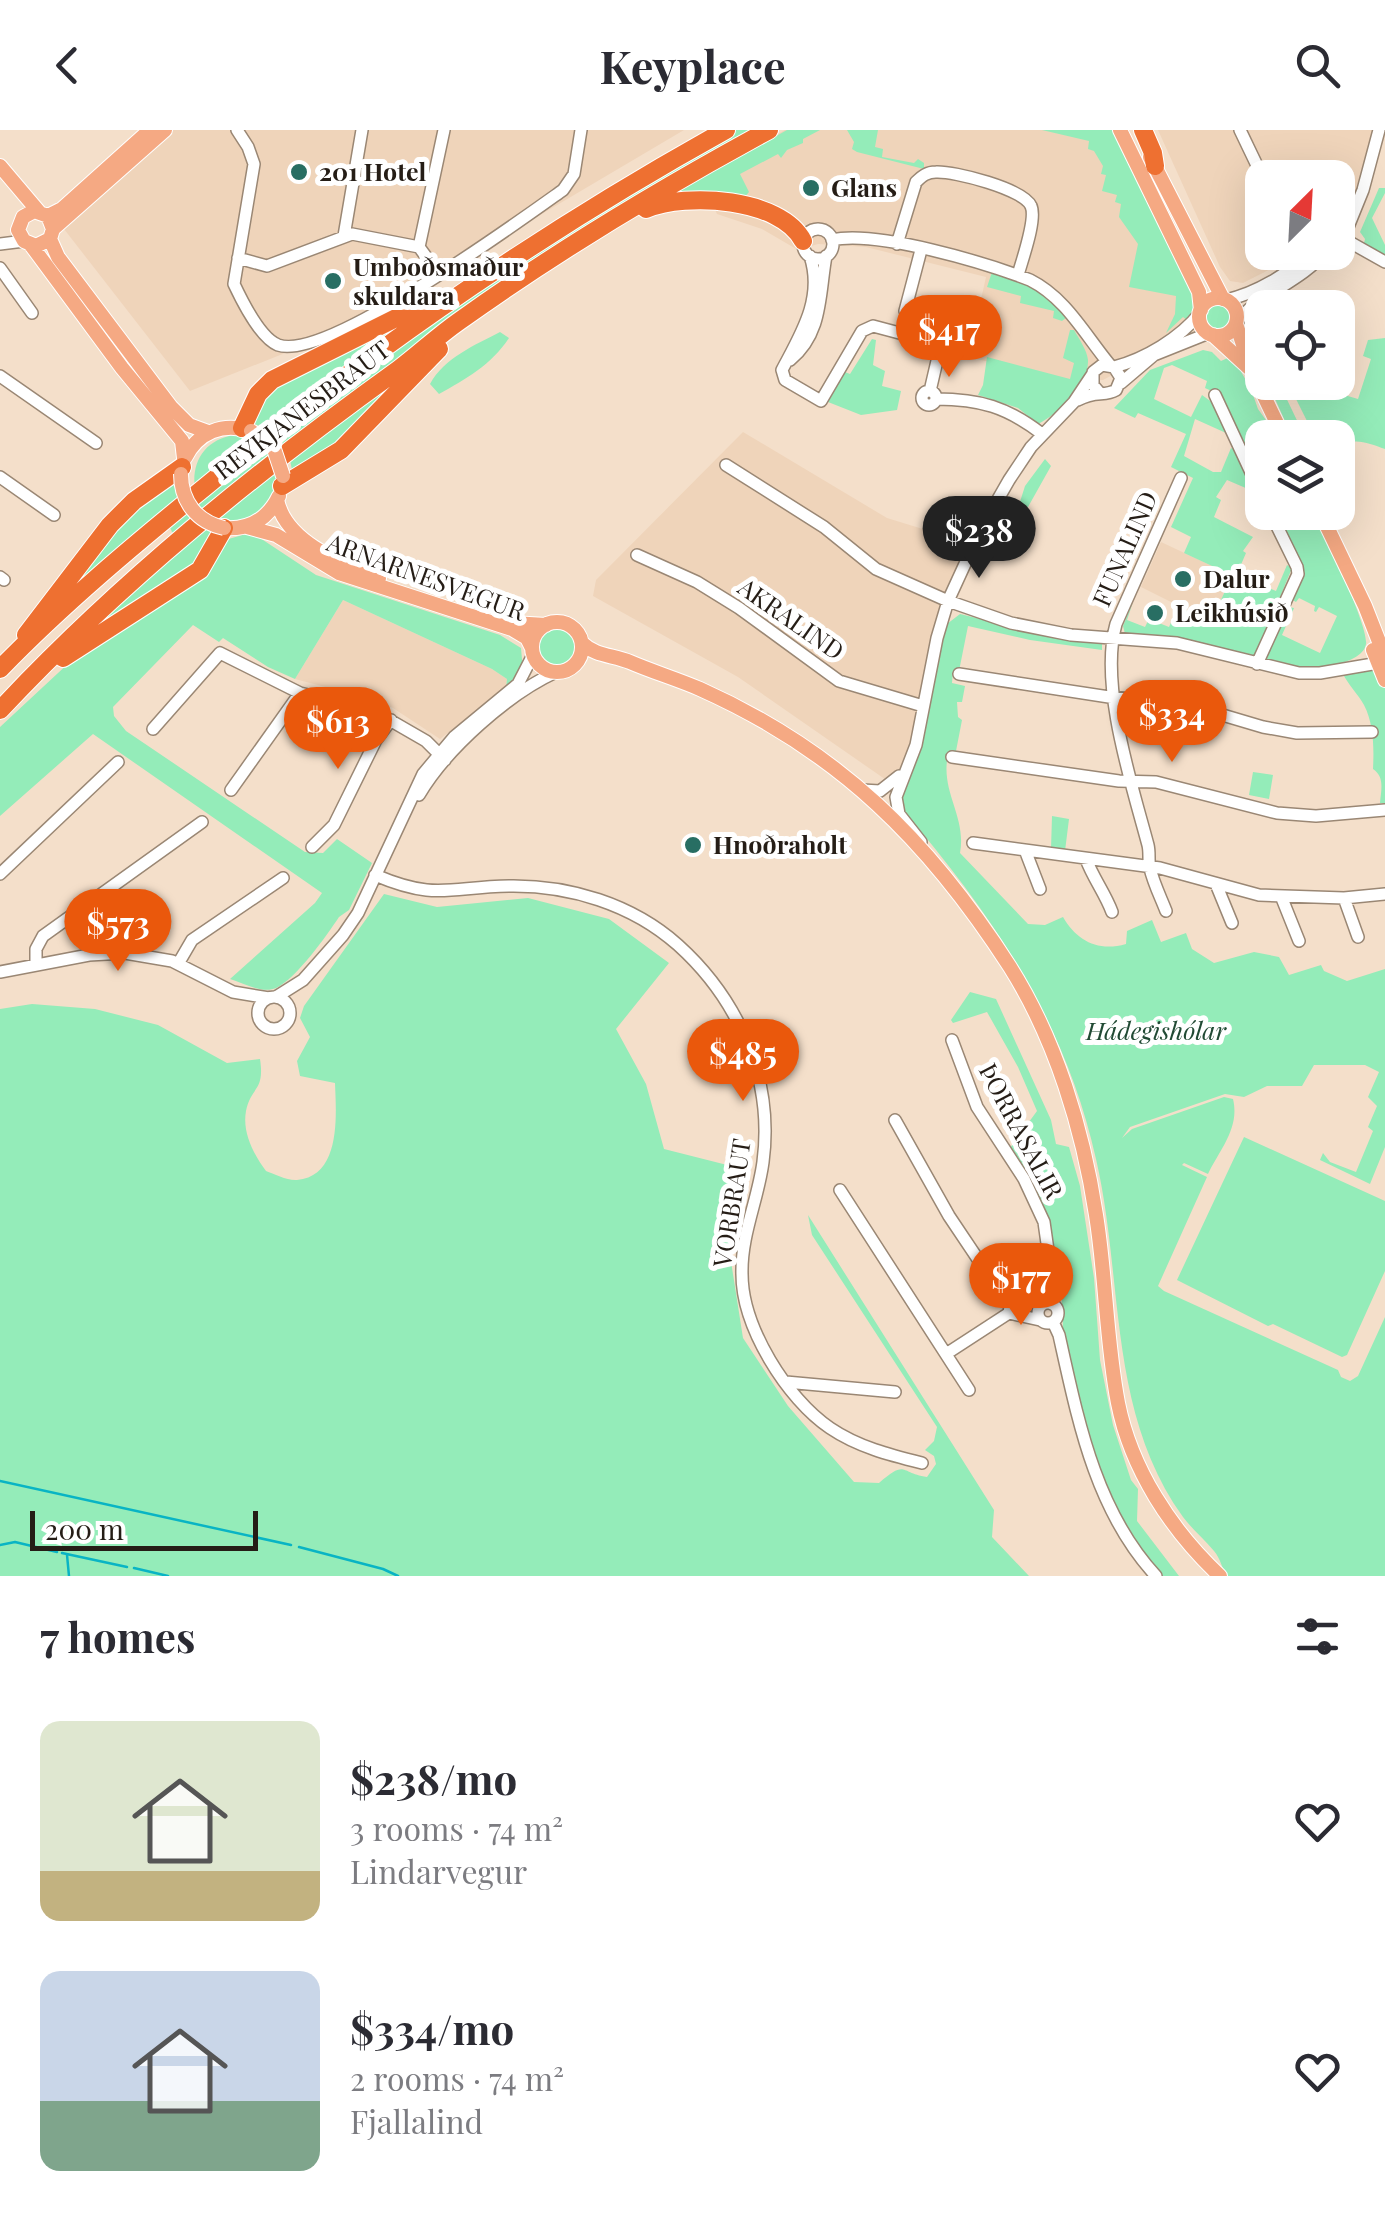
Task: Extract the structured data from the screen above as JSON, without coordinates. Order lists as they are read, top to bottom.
{
  "streets": {
    "highway": ["REYKJANESBRAUT"],
    "main road": ["ARNARNESVEGUR"],
    "street": [
      "FUNALIND",
      "AKRALIND",
      "ÞORRASALIR",
      "VORBRAUT"
    ]
  },
  "parks": ["Hádegishólar"],
  "places": [
    "201 Hotel",
    "Glans",
    "Umboðsmaður skuldara",
    "Dalur",
    "Leikhúsið",
    "Hnoðraholt"
  ],
  "scale_bar": "200 m",
  "north": "top right",
  "page": {
    "header": "Keyplace",
    "price": [
      "$417",
      "$238",
      "$334",
      "$613",
      "$573",
      "$485",
      "$177"
    ],
    "scale": "200 m",
    "heading": "7 homes",
    "list": [
      {
        "name": "$238/mo",
        "note": "3 rooms · 74 m² · Lindarvegur"
      },
      {
        "name": "$334/mo",
        "note": "2 rooms · 74 m² · Fjallalind"
      }
    ]
  }
}
